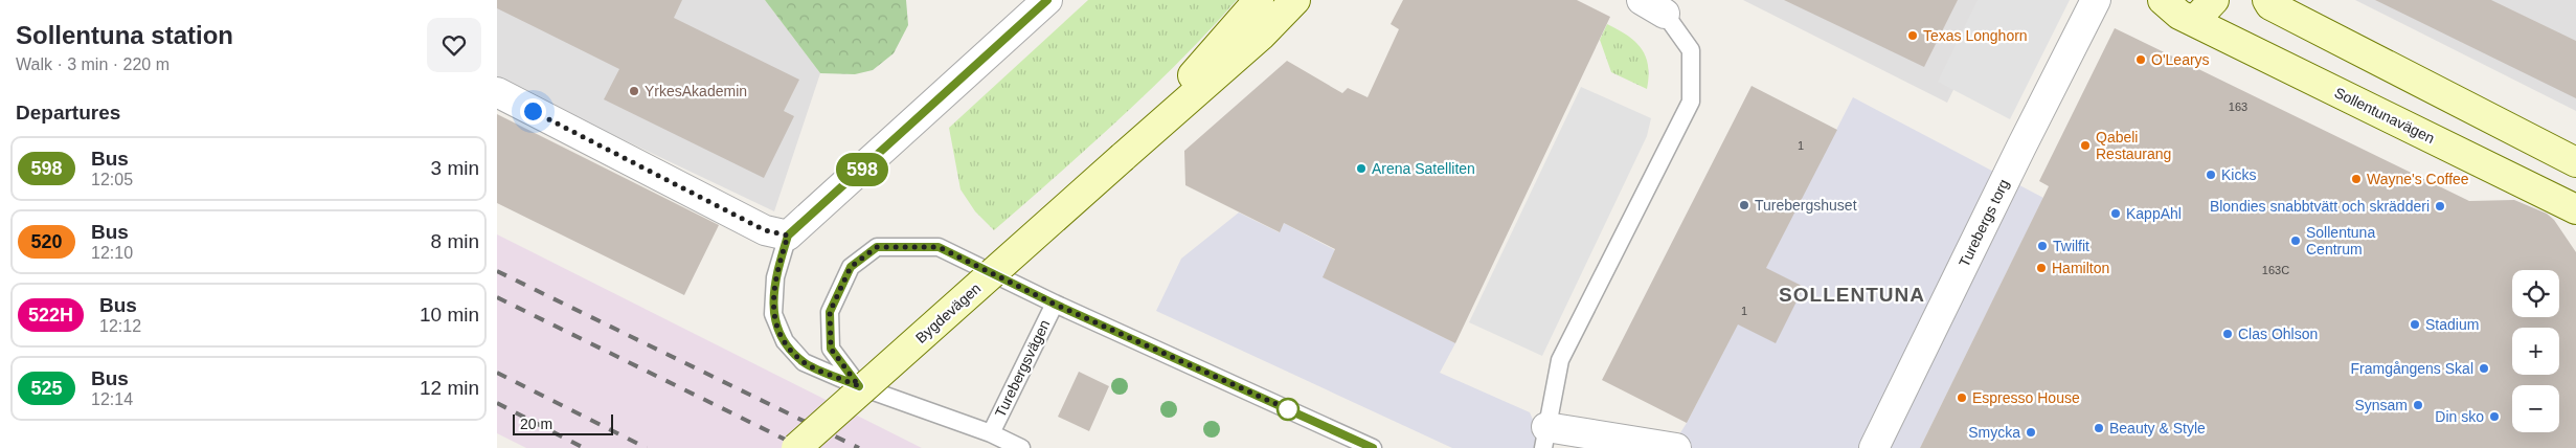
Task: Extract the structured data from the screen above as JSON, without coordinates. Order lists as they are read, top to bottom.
{
  "streets": {
    "street": ["Sollentunavägen", "Turebergs torg", "Bygdevägen"],
    "lane": ["Turebergsvägen"]
  },
  "districts": ["SOLLENTUNA"],
  "places": [
    "Texas Longhorn",
    "O'Learys",
    "YrkesAkademin",
    "Qabeli Restaurang",
    "Arena Satelliten",
    "Kicks",
    "Wayne's Coffee",
    "Turebergshuset",
    "Blondies snabbtvätt och skrädderi",
    "KappAhl",
    "Sollentuna Centrum",
    "Twilfit",
    "Hamilton",
    "Stadium",
    "Clas Ohlson",
    "Framgångens Skal",
    "Espresso House",
    "Synsam",
    "Din sko",
    "Beauty & Style",
    "Smycka"
  ],
  "lines": ["bus line 598"],
  "house_numbers": [
    "163",
    "1",
    "163C",
    "1"
  ],
  "scale_bar": "20 m",
  "page": {
    "heading": [
      ["Sollentuna station", "Walk · 3 min · 220 m"],
      "Departures"
    ],
    "on_map": "598",
    "list": [
      {
        "mark": "598",
        "name": "Bus",
        "note": "12:05",
        "value": "3 min"
      },
      {
        "mark": "520",
        "name": "Bus",
        "note": "12:10",
        "value": "8 min"
      },
      {
        "mark": "522H",
        "name": "Bus",
        "note": "12:12",
        "value": "10 min"
      },
      {
        "mark": "525",
        "name": "Bus",
        "note": "12:14",
        "value": "12 min"
      }
    ],
    "map_buttons": ["+", "−"],
    "scale": "20 m"
  }
}
